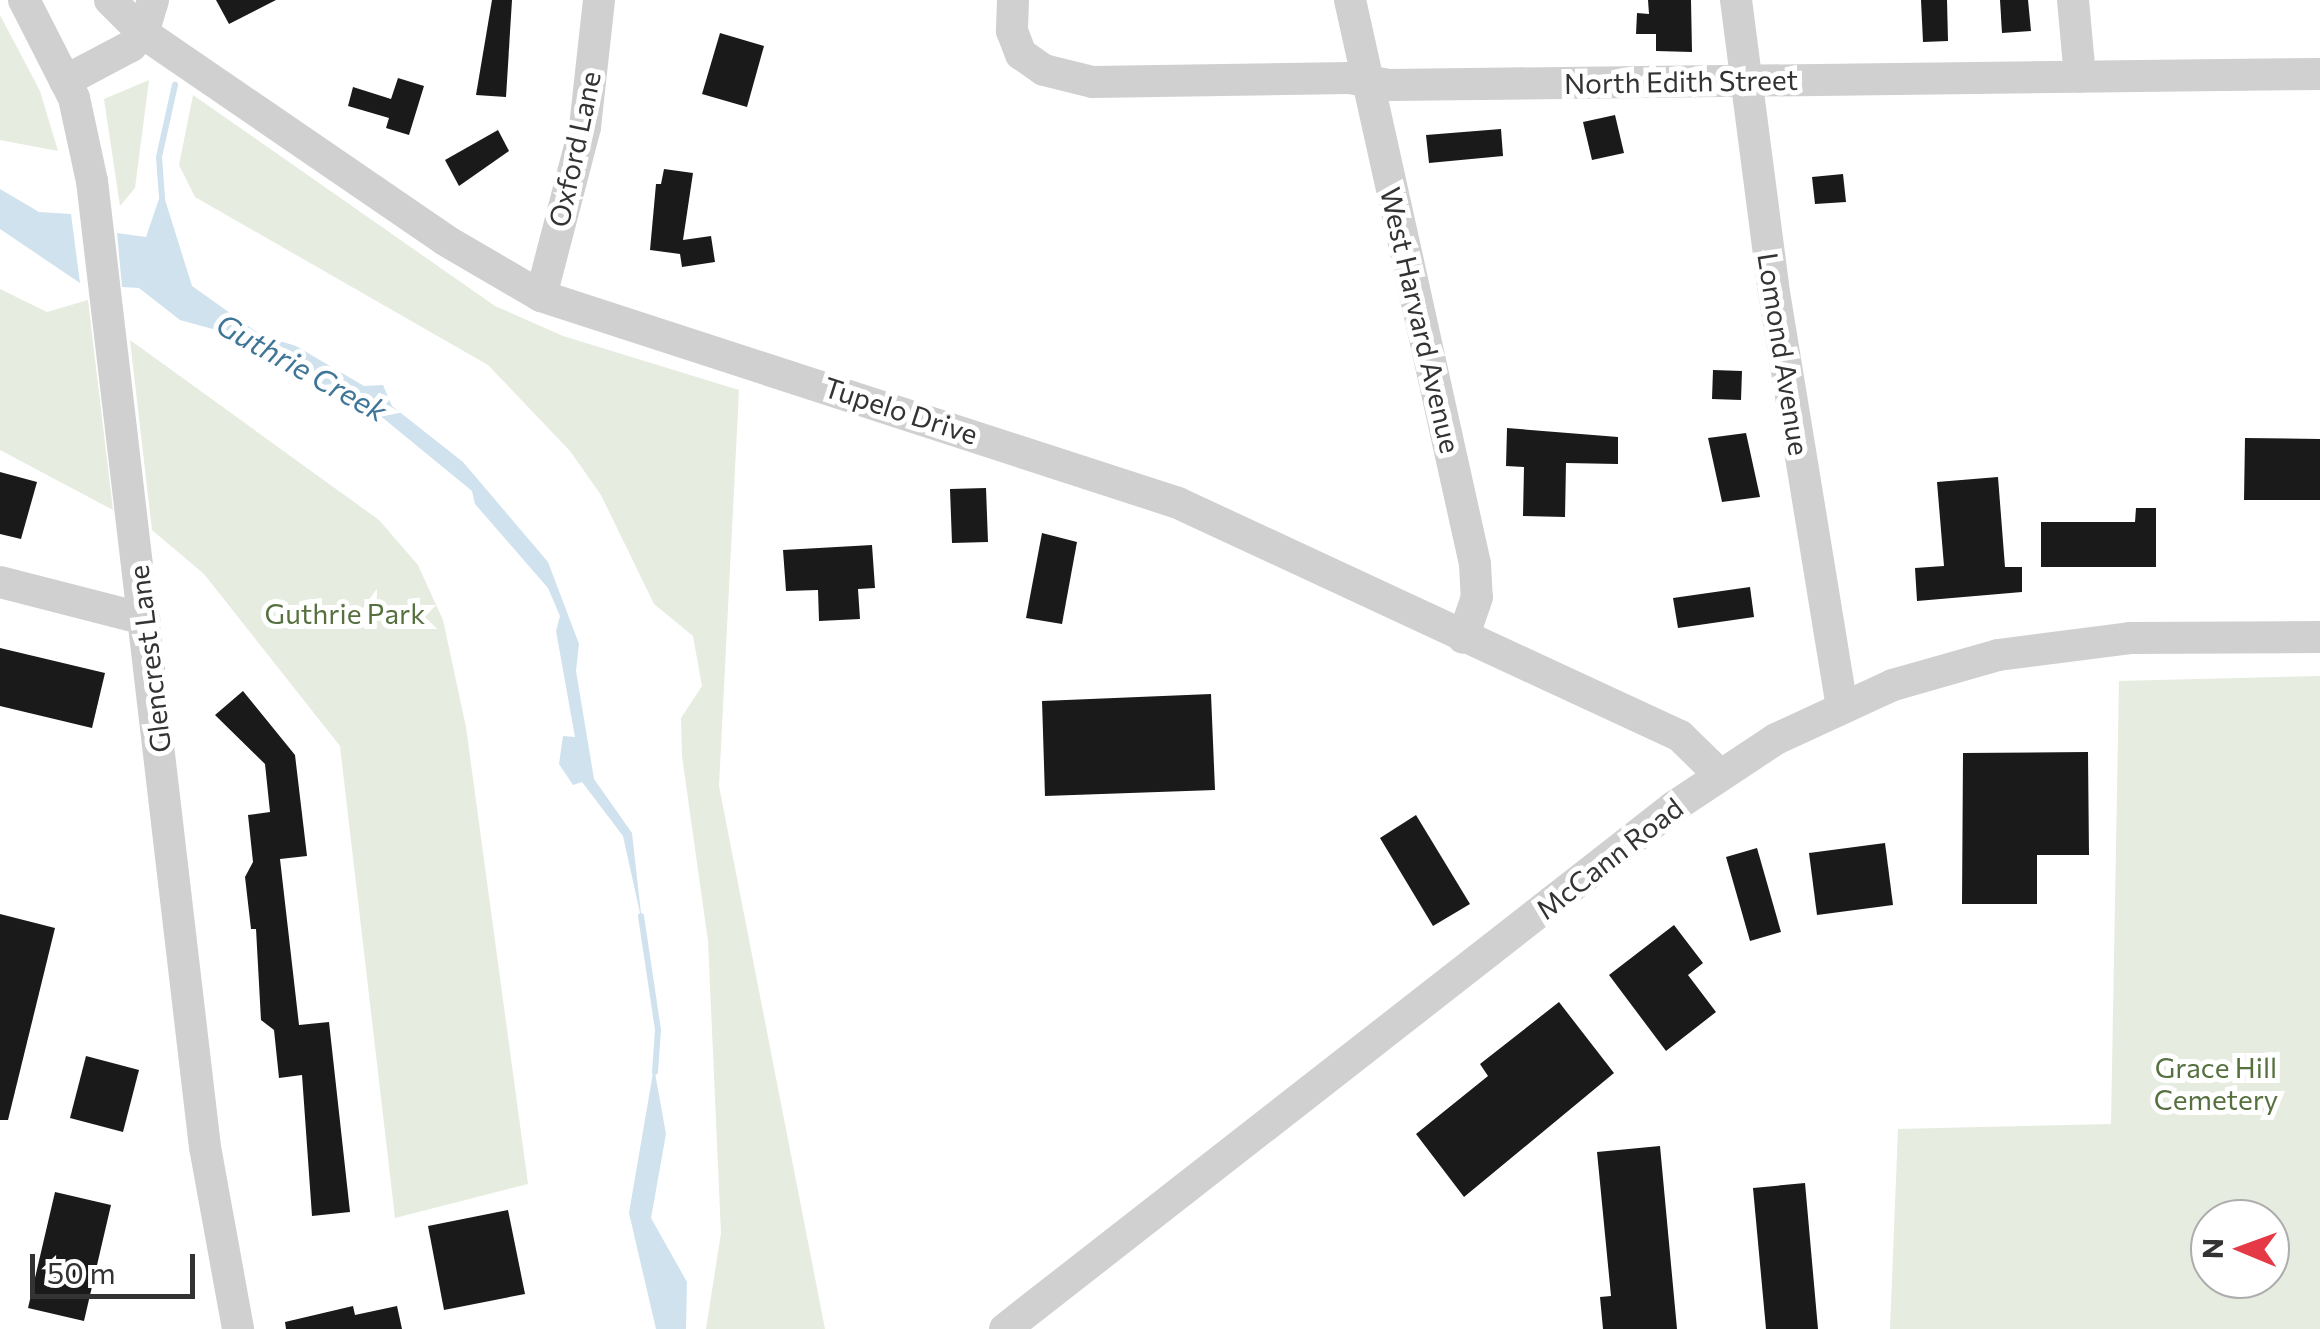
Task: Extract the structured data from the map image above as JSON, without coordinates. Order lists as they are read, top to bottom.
{
  "streets": {
    "street": [
      "North Edith Street",
      "Oxford Lane",
      "West Harvard Avenue",
      "Lomond Avenue",
      "Tupelo Drive",
      "Glencrest Lane",
      "McCann Road"
    ]
  },
  "crossings": [
    ["North Edith Street", "West Harvard Avenue"],
    ["North Edith Street", "Lomond Avenue"],
    ["Oxford Lane", "Tupelo Drive"],
    ["West Harvard Avenue", "Tupelo Drive"],
    ["Lomond Avenue", "McCann Road"],
    ["Tupelo Drive", "McCann Road"]
  ],
  "water": ["Guthrie Creek"],
  "parks": ["Guthrie Park", "Grace Hill Cemetery"],
  "scale_bar": "50 m",
  "north": "left"
}
